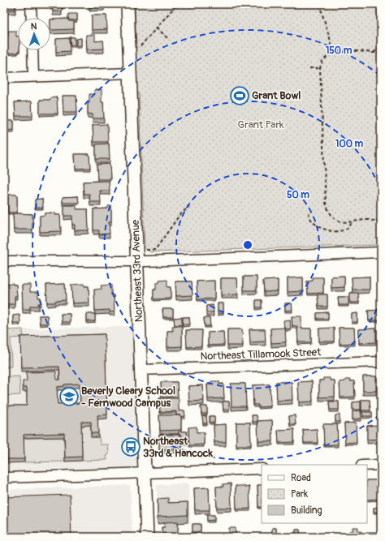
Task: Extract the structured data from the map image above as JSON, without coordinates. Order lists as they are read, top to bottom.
{
  "streets": {
    "main road": ["Northeast 33rd Avenue"],
    "street": ["Northeast Tillamook Street"]
  },
  "crossings": [
    ["Northeast 33rd Avenue", "Northeast Tillamook Street"]
  ],
  "parks": ["Grant Park"],
  "places": {
    "sports": ["Grant Bowl"],
    "school or university": ["Beverly Cleary School - Fernwood Campus"],
    "bus stop": ["Northeast 33rd & Hancock"]
  },
  "legend": ["Road", "Park", "Building"],
  "north": "top",
  "rings": ["150 m", "100 m", "50 m"]
}
